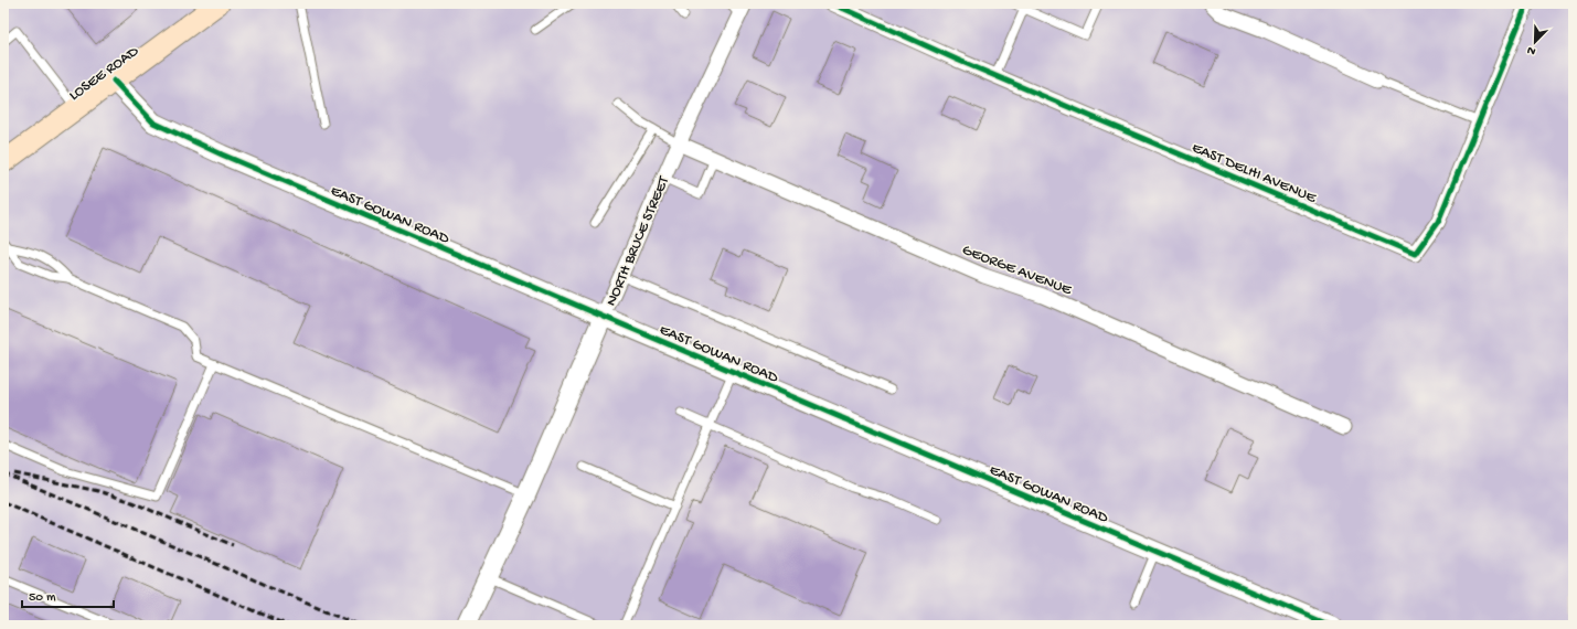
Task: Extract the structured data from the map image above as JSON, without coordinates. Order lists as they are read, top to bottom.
{
  "streets": {
    "main road": ["LOSEE ROAD"],
    "street": [
      "EAST DELHI AVENUE",
      "EAST GOWAN ROAD",
      "NORTH BRUCE STREET",
      "GEORGE AVENUE"
    ]
  },
  "crossings": [
    ["LOSEE ROAD", "EAST GOWAN ROAD"],
    ["EAST GOWAN ROAD", "NORTH BRUCE STREET"],
    ["NORTH BRUCE STREET", "GEORGE AVENUE"]
  ],
  "scale_bar": "50 m",
  "north": "bottom left"
}
